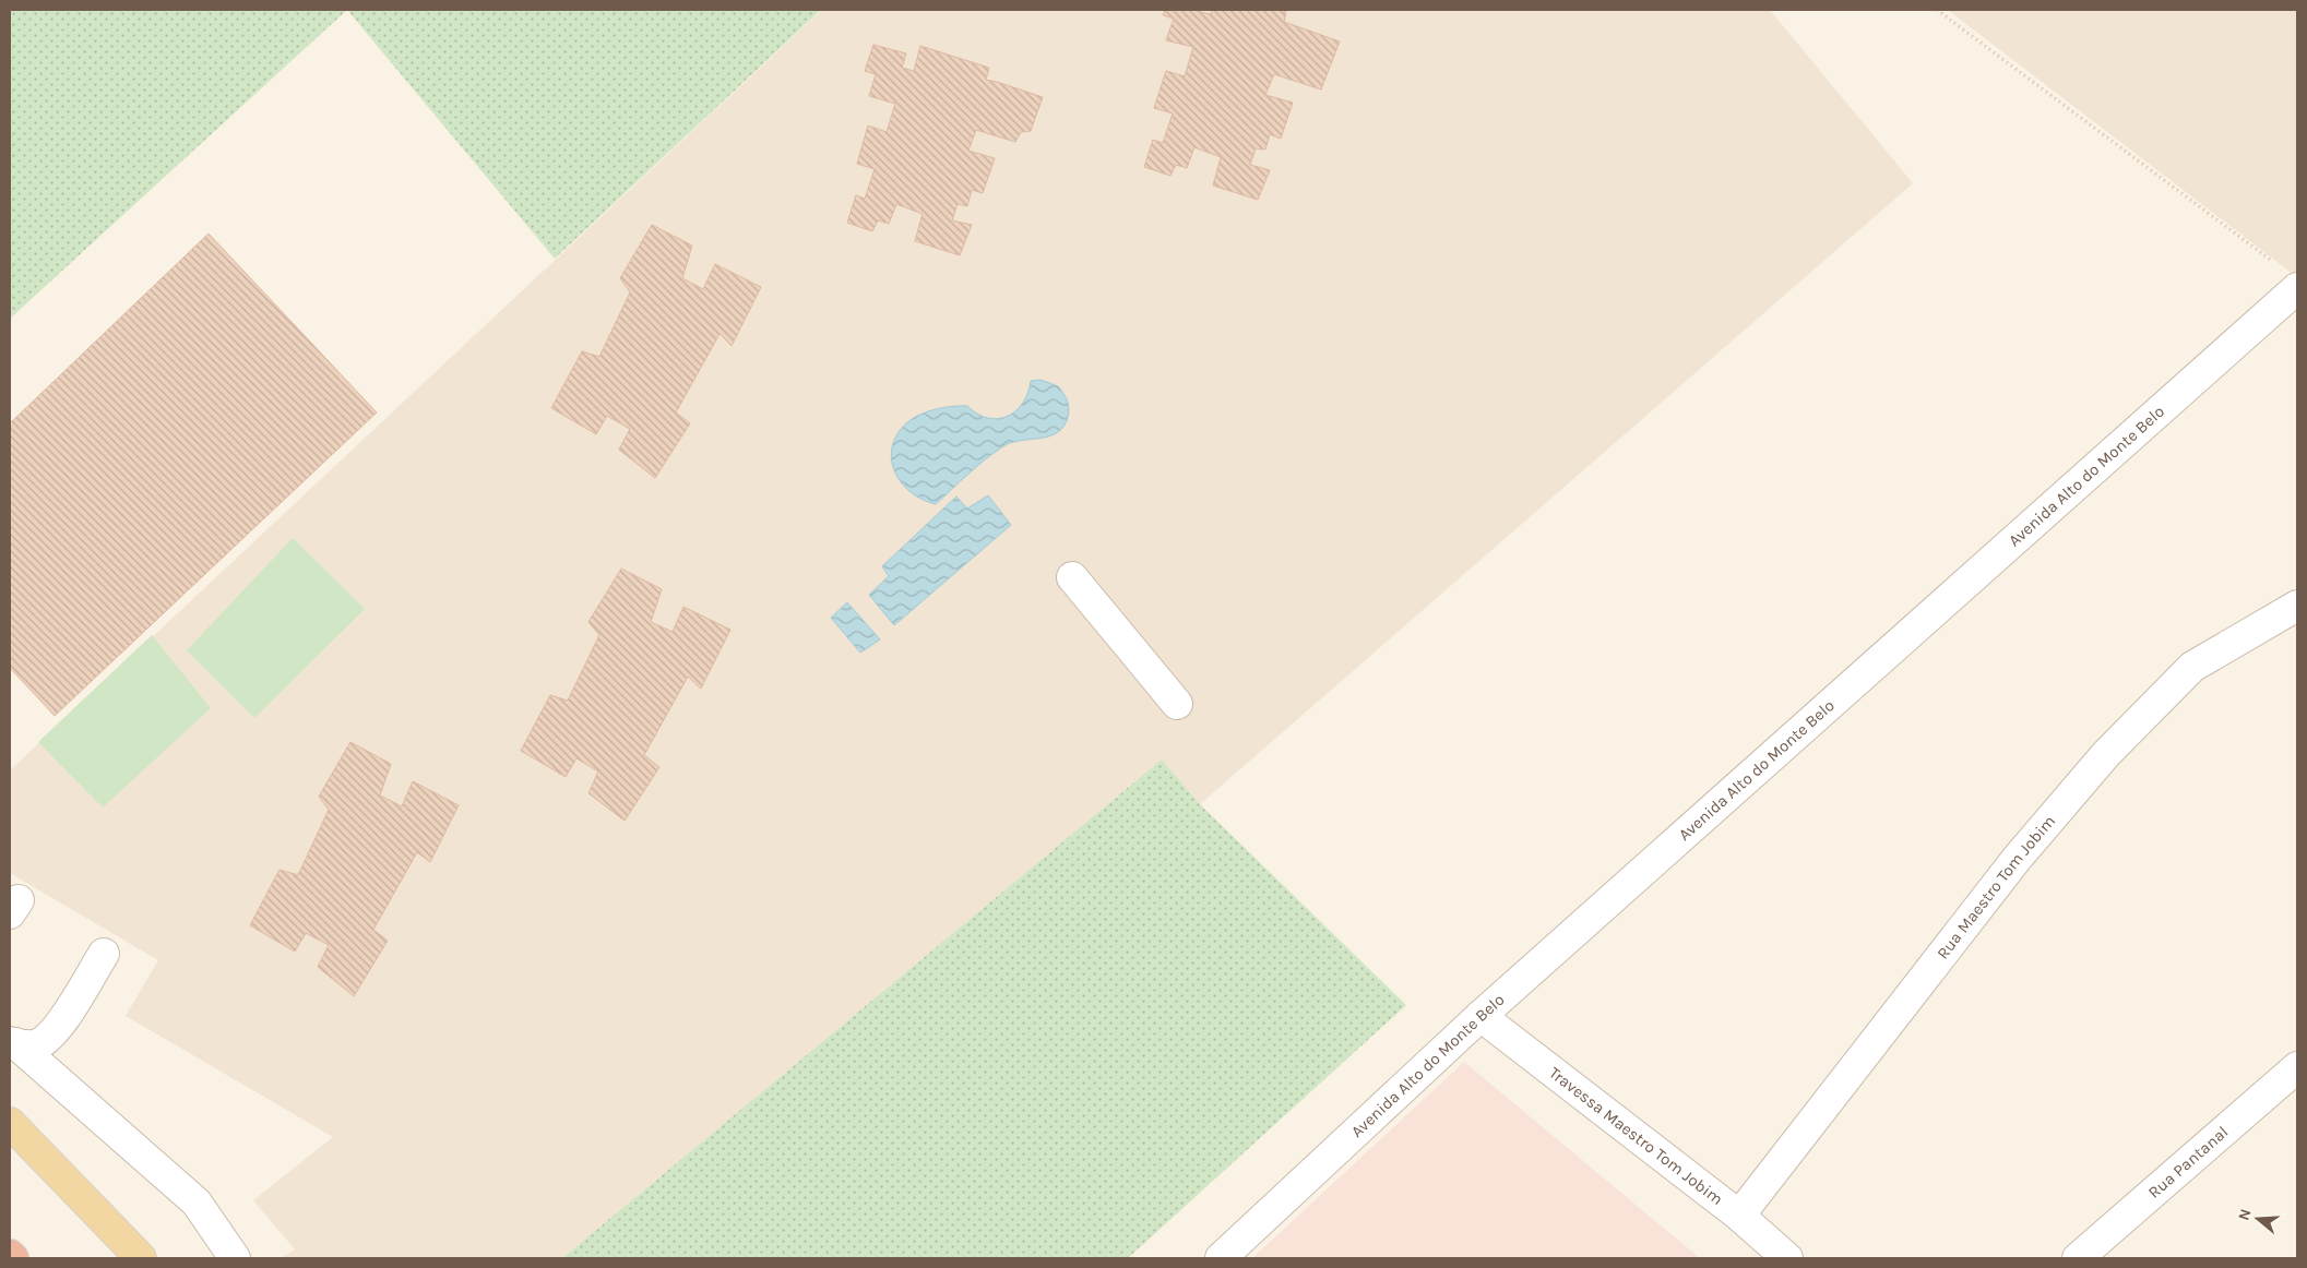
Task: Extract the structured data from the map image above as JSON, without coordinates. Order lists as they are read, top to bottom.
{
  "streets": {
    "street": [
      "Avenida Alto do Monte Belo",
      "Rua Maestro Tom Jobim",
      "Travessa Maestro Tom Jobim",
      "Rua Pantanal"
    ]
  },
  "crossings": [
    ["Avenida Alto do Monte Belo", "Travessa Maestro Tom Jobim"],
    ["Rua Maestro Tom Jobim", "Travessa Maestro Tom Jobim"]
  ],
  "north": "left"
}
